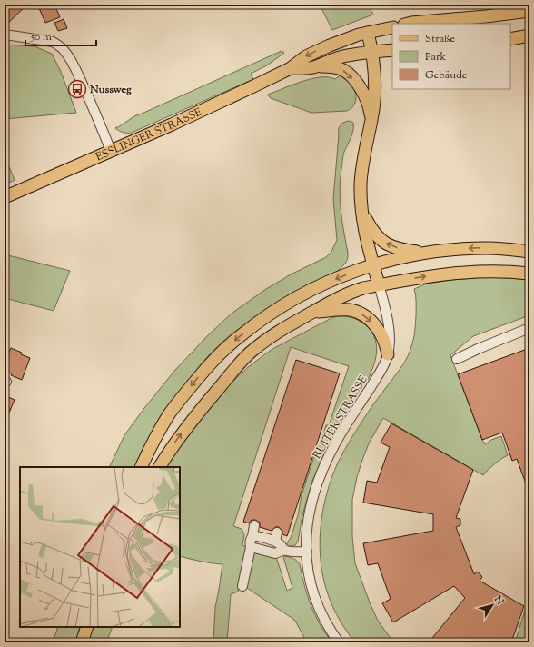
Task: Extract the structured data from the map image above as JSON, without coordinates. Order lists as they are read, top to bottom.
{
  "streets": {
    "main road": ["ESSLINGER STRASSE"],
    "street": ["RUITER STRASSE"]
  },
  "places": {
    "bus stop": ["Nussweg"]
  },
  "legend": ["Straße", "Park", "Gebäude"],
  "scale_bar": "50 m",
  "north": "top right"
}
